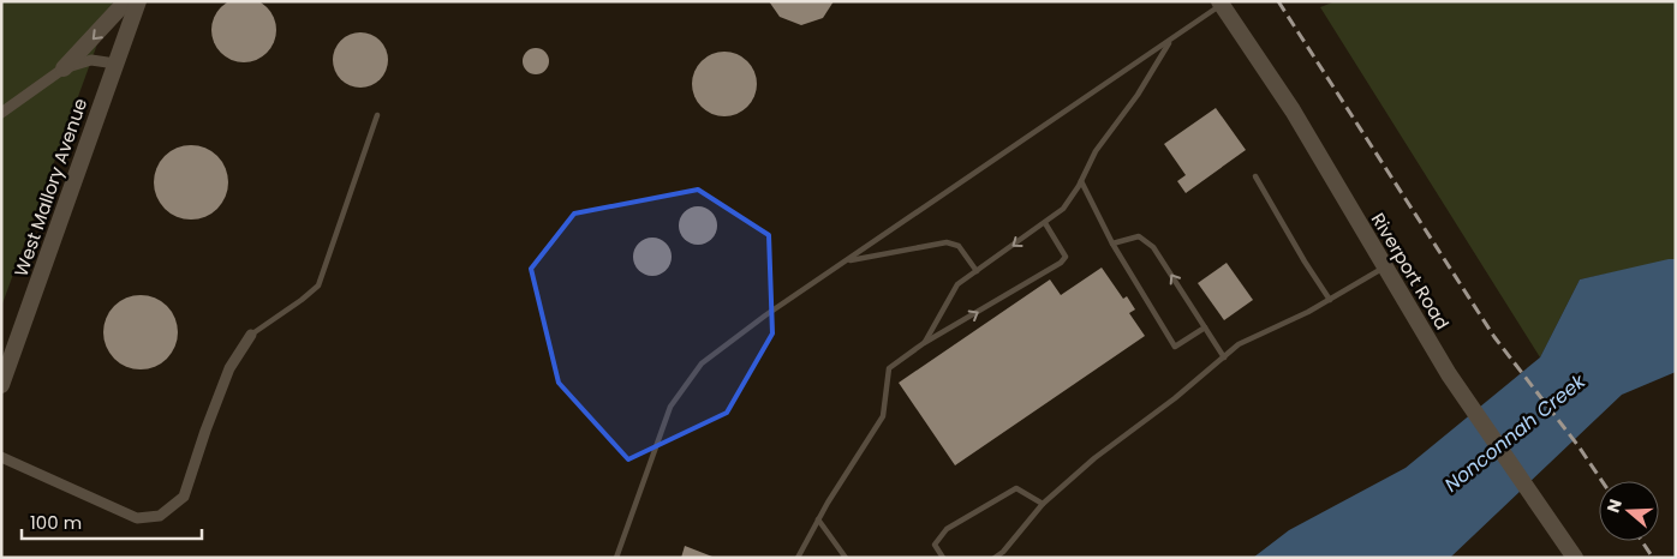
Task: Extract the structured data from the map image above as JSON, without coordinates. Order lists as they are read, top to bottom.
{
  "streets": {
    "main road": ["West Mallory Avenue", "Riverport Road"]
  },
  "water": ["Nonconnah Creek"],
  "scale_bar": "100 m",
  "north": "left"
}
